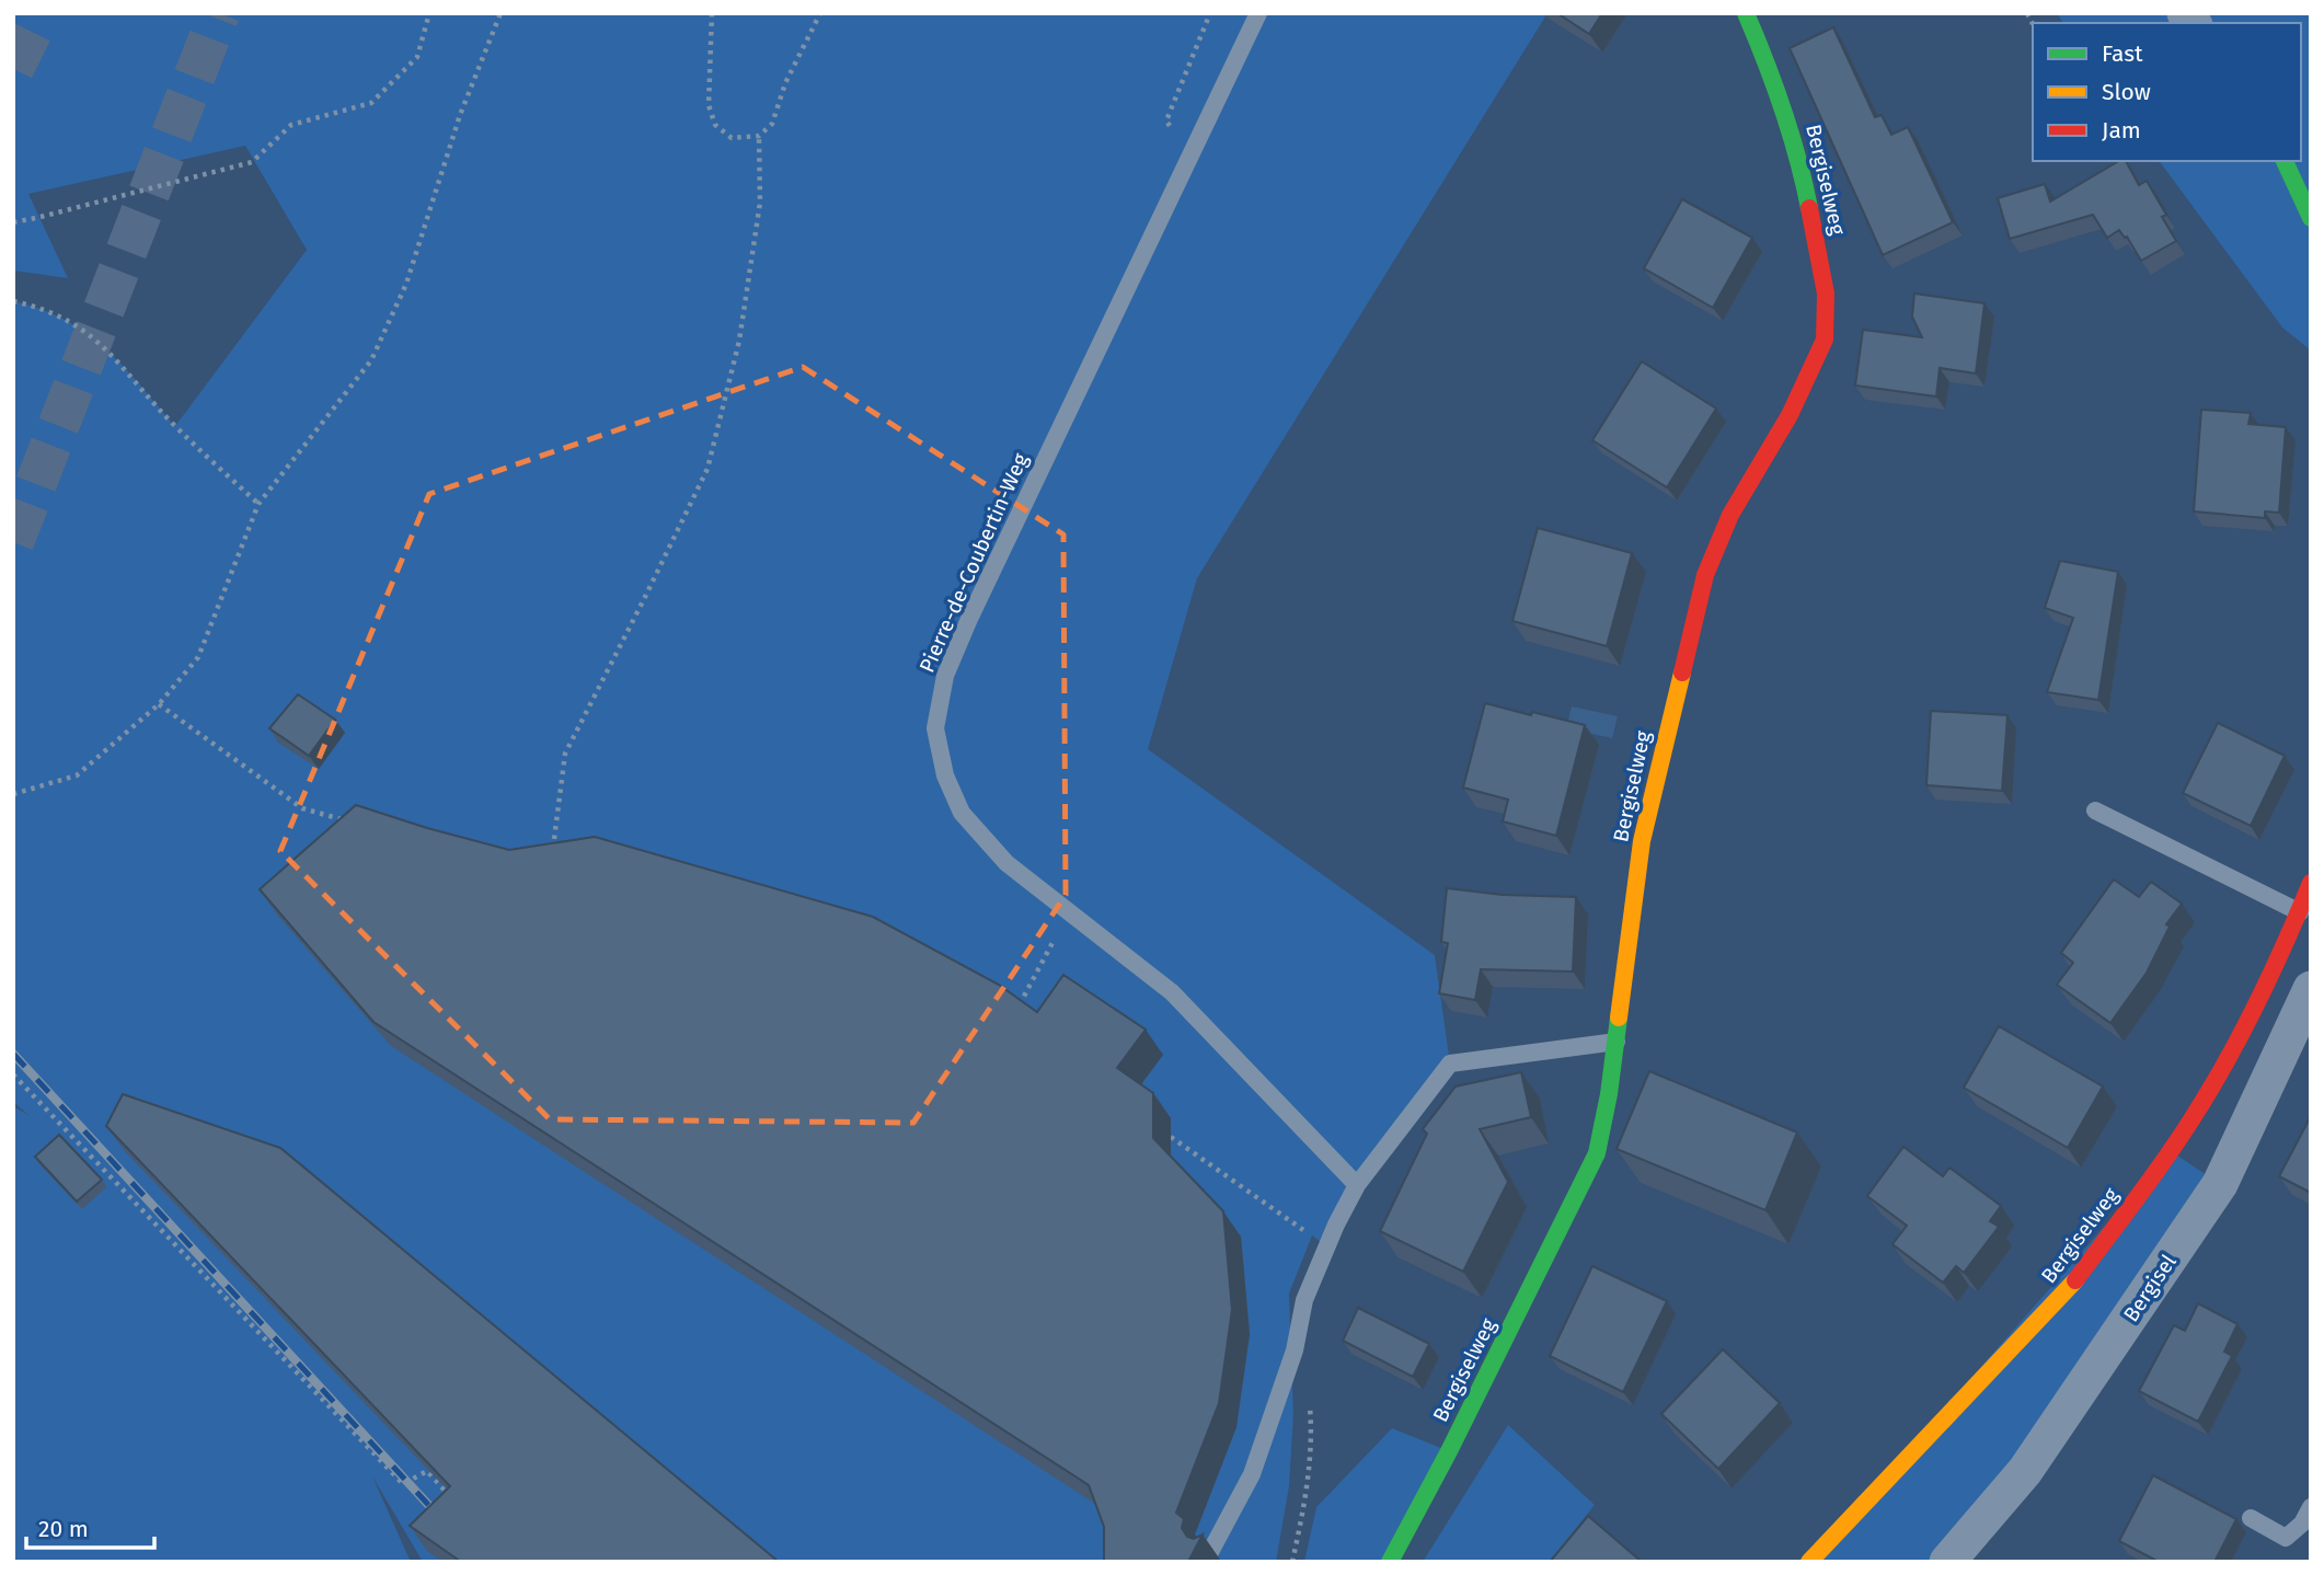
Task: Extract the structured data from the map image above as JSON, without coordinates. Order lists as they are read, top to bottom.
{
  "streets": {
    "street": ["Bergiselweg", "Bergisel"],
    "lane": ["Pierre-de-Coubertin-Weg"]
  },
  "legend": ["Fast", "Slow", "Jam"],
  "scale_bar": "20 m"
}
